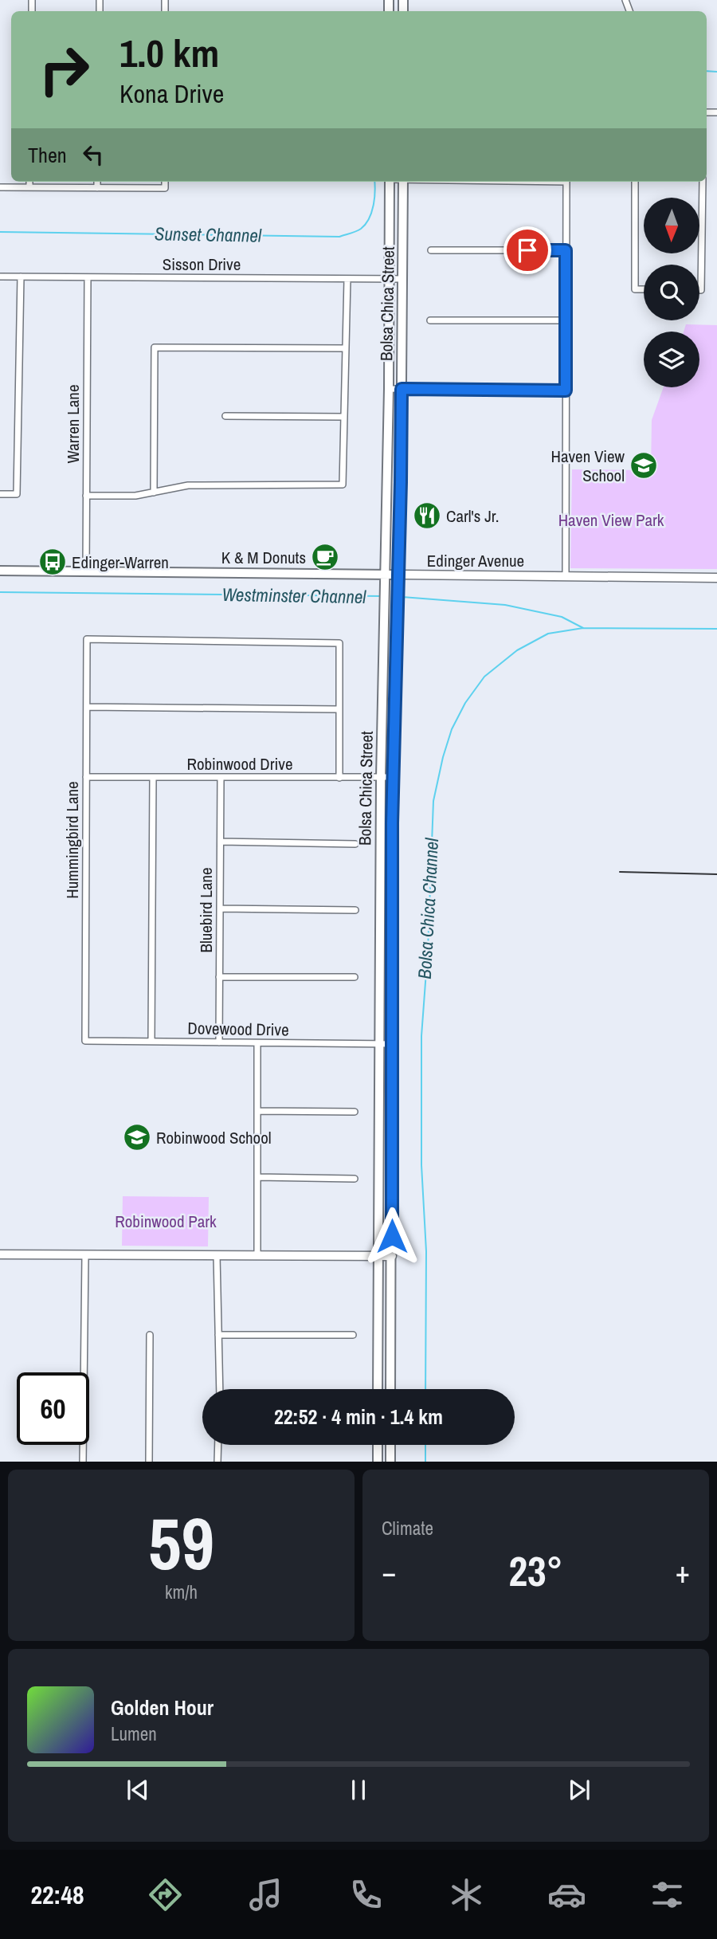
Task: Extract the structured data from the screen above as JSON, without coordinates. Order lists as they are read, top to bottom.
{
  "streets": {
    "main road": ["Bolsa Chica Street", "Edinger Avenue"],
    "street": [
      "Sisson Drive",
      "Warren Lane",
      "Robinwood Drive",
      "Hummingbird Lane",
      "Bluebird Lane",
      "Dovewood Drive"
    ]
  },
  "crossings": [
    ["Sisson Drive", "Bolsa Chica Street"],
    ["Sisson Drive", "Warren Lane"],
    ["Bolsa Chica Street", "Edinger Avenue"],
    ["Bolsa Chica Street", "Robinwood Drive"],
    ["Bolsa Chica Street", "Dovewood Drive"],
    ["Warren Lane", "Edinger Avenue"],
    ["Robinwood Drive", "Hummingbird Lane"],
    ["Robinwood Drive", "Bluebird Lane"],
    ["Hummingbird Lane", "Dovewood Drive"],
    ["Bluebird Lane", "Dovewood Drive"]
  ],
  "water": ["Sunset Channel", "Westminster Channel", "Bolsa Chica Channel"],
  "parks": ["Haven View Park", "Robinwood Park"],
  "places": {
    "school or university": ["Haven View School", "Robinwood School"],
    "restaurant": ["Carl's Jr."],
    "cafe": ["K & M Donuts"],
    "bus stop": ["Edinger-Warren"]
  },
  "north": "bottom",
  "page": {
    "turn": ["1.0 km", "Kona Drive"],
    "then": "Then",
    "limit": "60",
    "trip": "22:52 · 4 min · 1.4 km",
    "tile": [
      ["59", "km/h"],
      "Climate"
    ],
    "heat": ["−", "23°", "+"],
    "song": ["Golden Hour", "Lumen"],
    "tabs": "22:48"
  }
}
